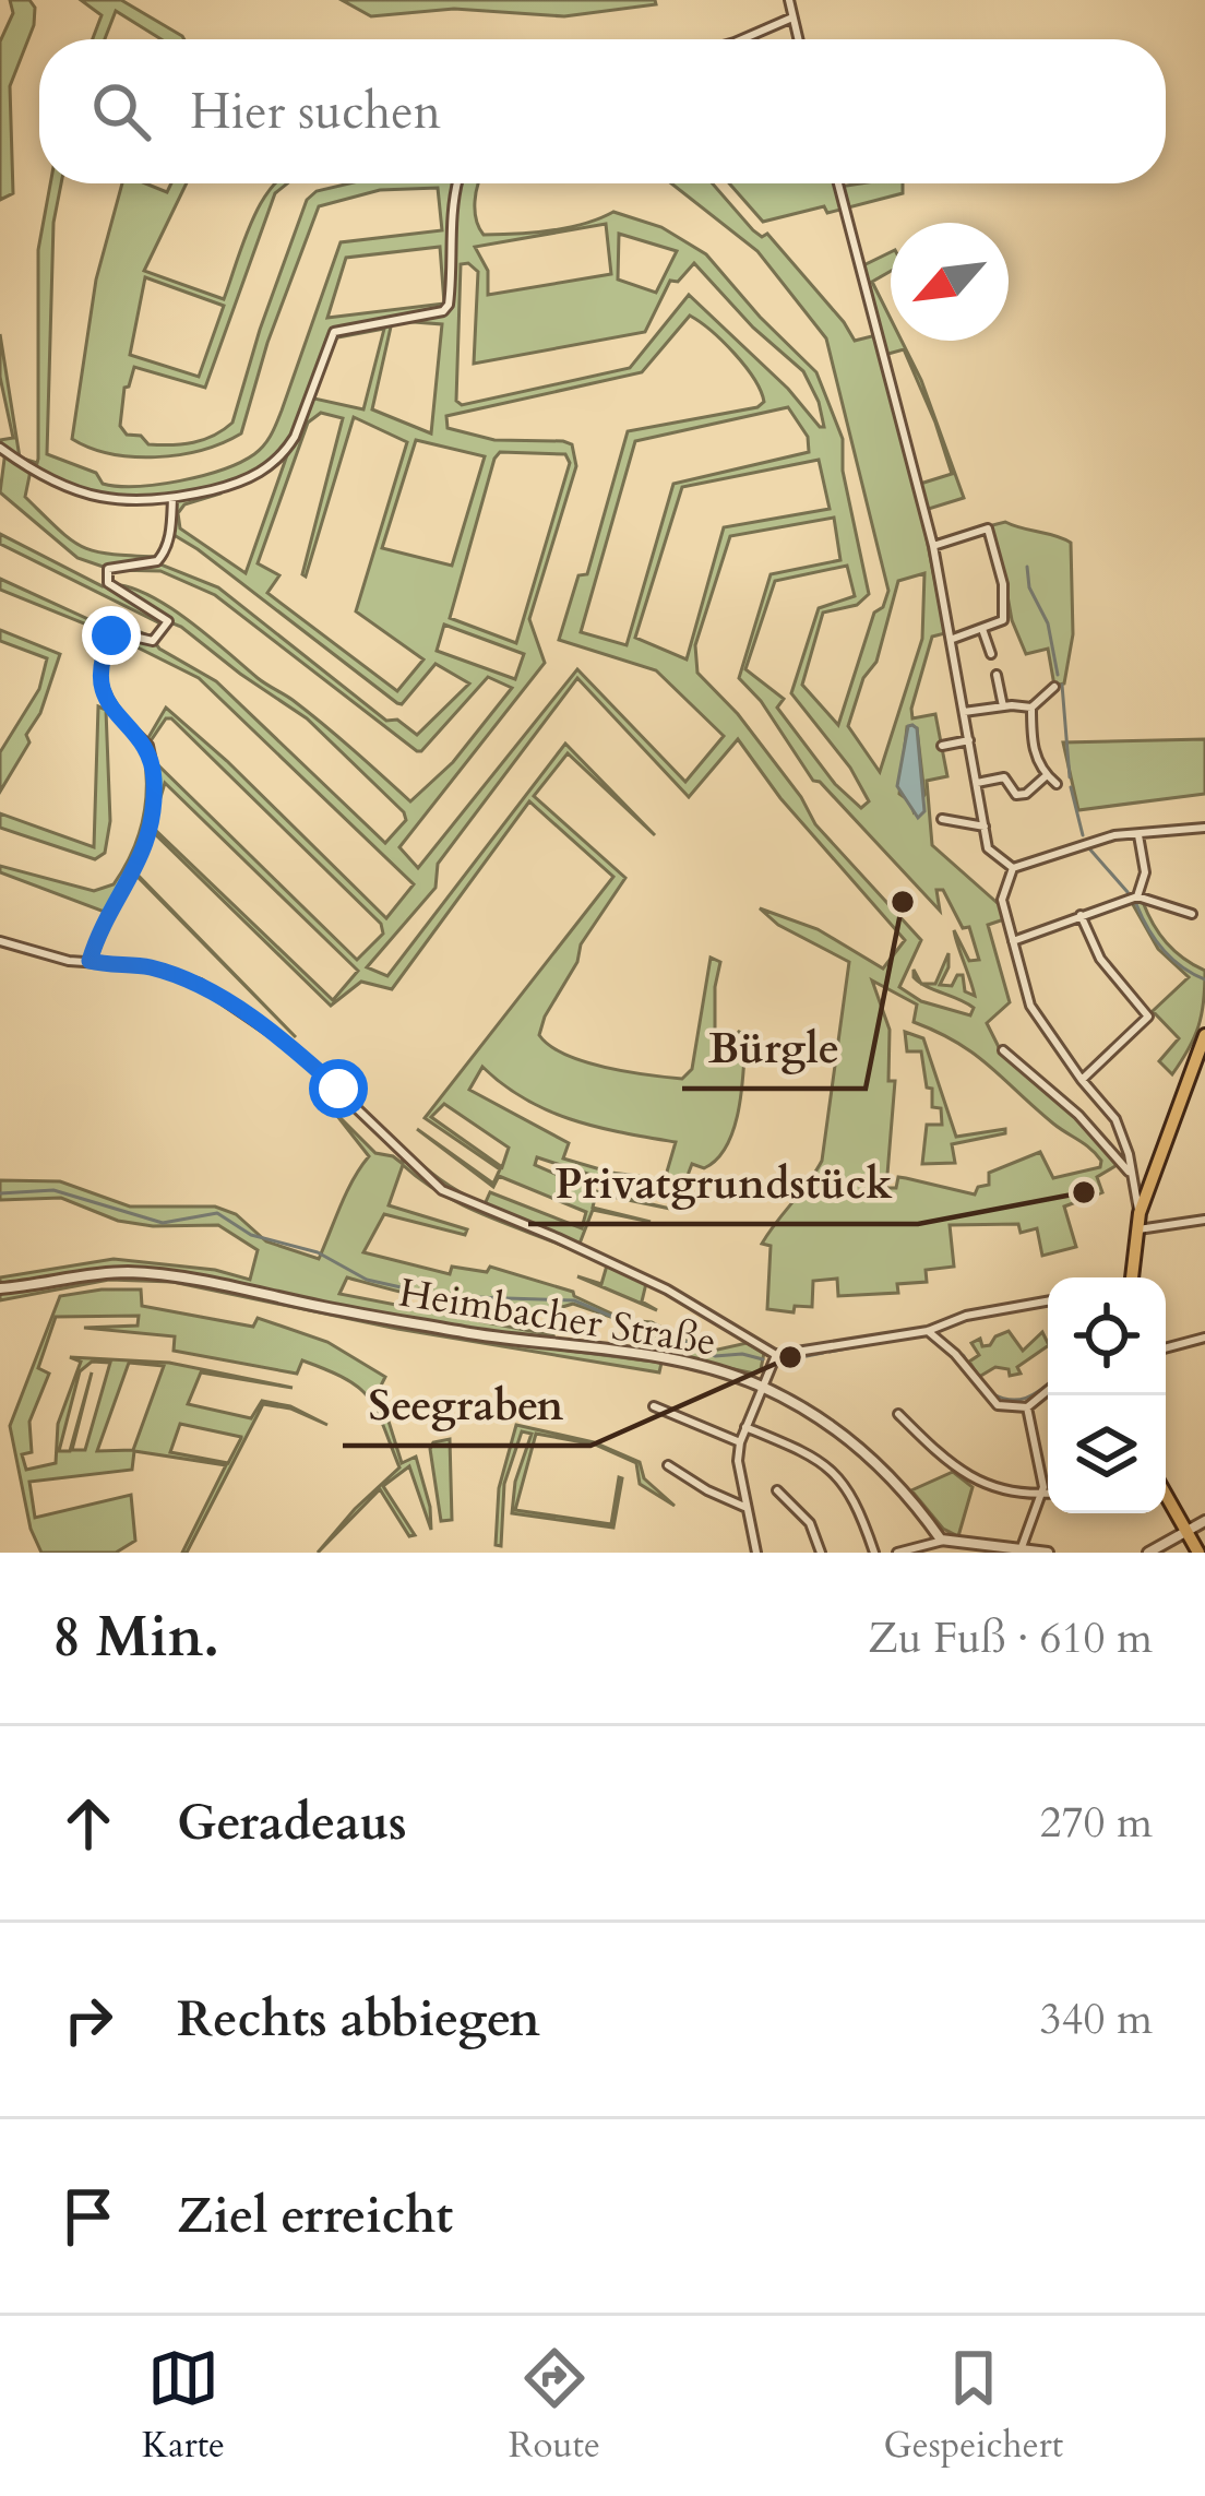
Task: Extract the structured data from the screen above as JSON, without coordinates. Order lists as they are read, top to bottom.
{
  "streets": {
    "street": ["Heimbacher Straße"]
  },
  "places": ["Bürgle", "Privatgrundstück", "Seegraben"],
  "north": "bottom left",
  "page": {
    "search": "Hier suchen",
    "heading": ["8 Min.", "Zu Fuß · 610 m"],
    "list": [
      ["Geradeaus", "270 m"],
      ["Rechts abbiegen", "340 m"],
      "Ziel erreicht"
    ],
    "nav": ["Karte", "Route", "Gespeichert"]
  }
}
